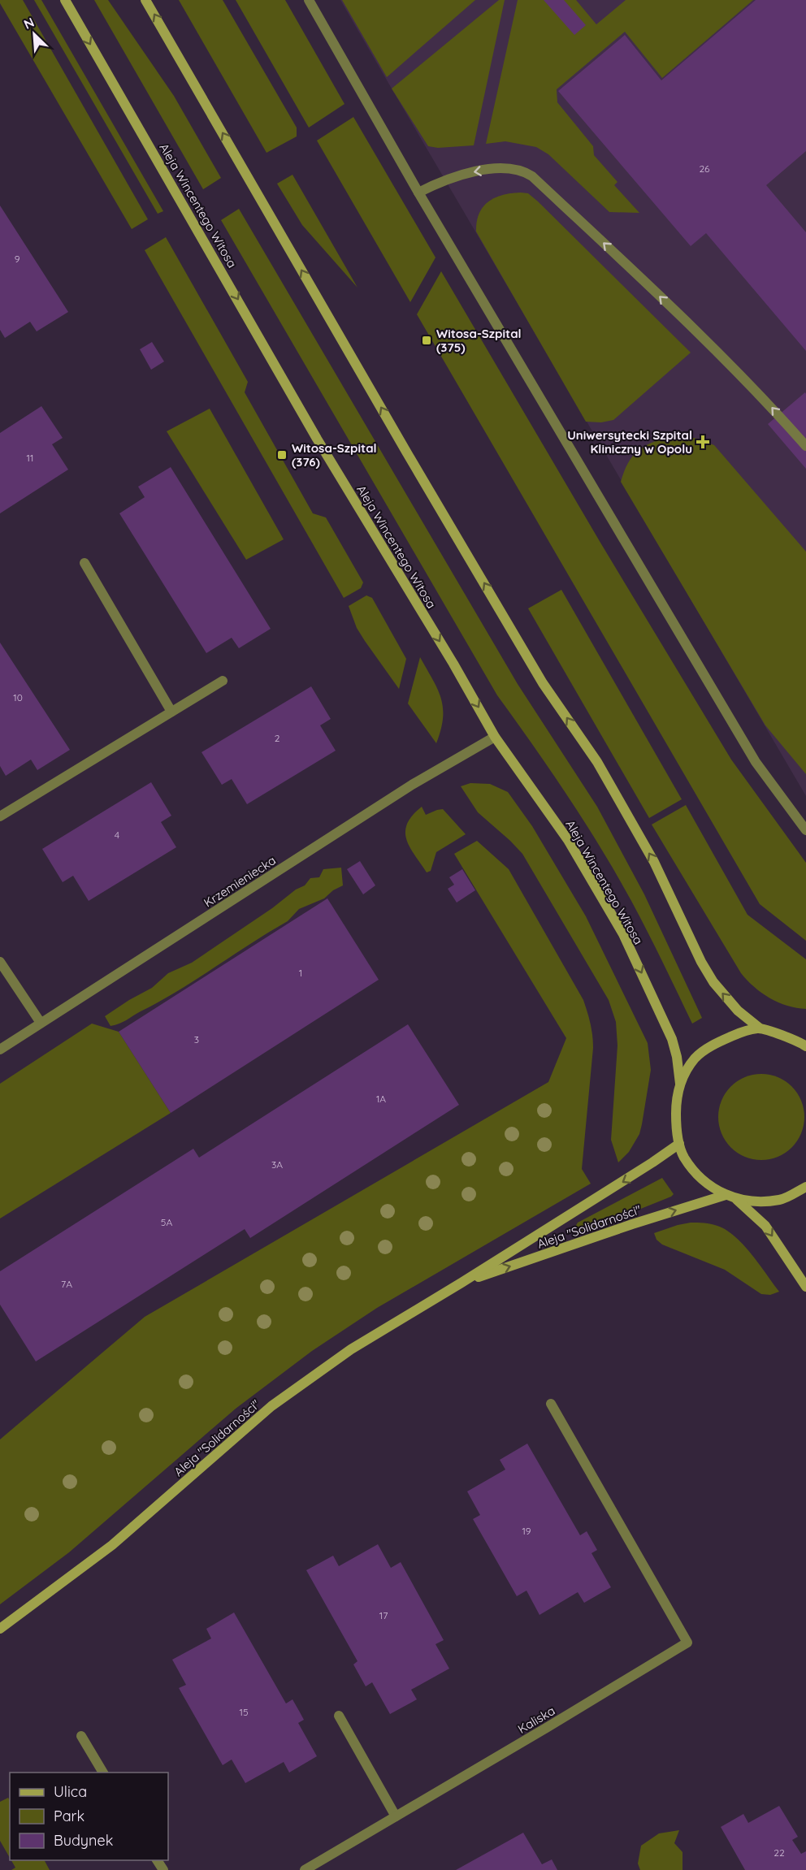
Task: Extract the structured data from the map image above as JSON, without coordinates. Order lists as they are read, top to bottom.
{
  "streets": {
    "street": [
      "Aleja Wincentego Witosa",
      "Krzemieniecka",
      "Aleja \"Solidarności\"",
      "Kaliska"
    ]
  },
  "crossings": [
    ["Aleja Wincentego Witosa", "Krzemieniecka"]
  ],
  "places": {
    "transit": ["Witosa-Szpital (375)", "Witosa-Szpital (376)"],
    "health": ["Uniwersytecki Szpital Kliniczny w Opolu"]
  },
  "house_numbers": [
    "26",
    "9",
    "11",
    "10",
    "2",
    "4",
    "1",
    "3",
    "1A",
    "3A",
    "5A",
    "7A",
    "19",
    "17",
    "15",
    "22"
  ],
  "legend": ["Ulica", "Park", "Budynek"],
  "north": "top left"
}
